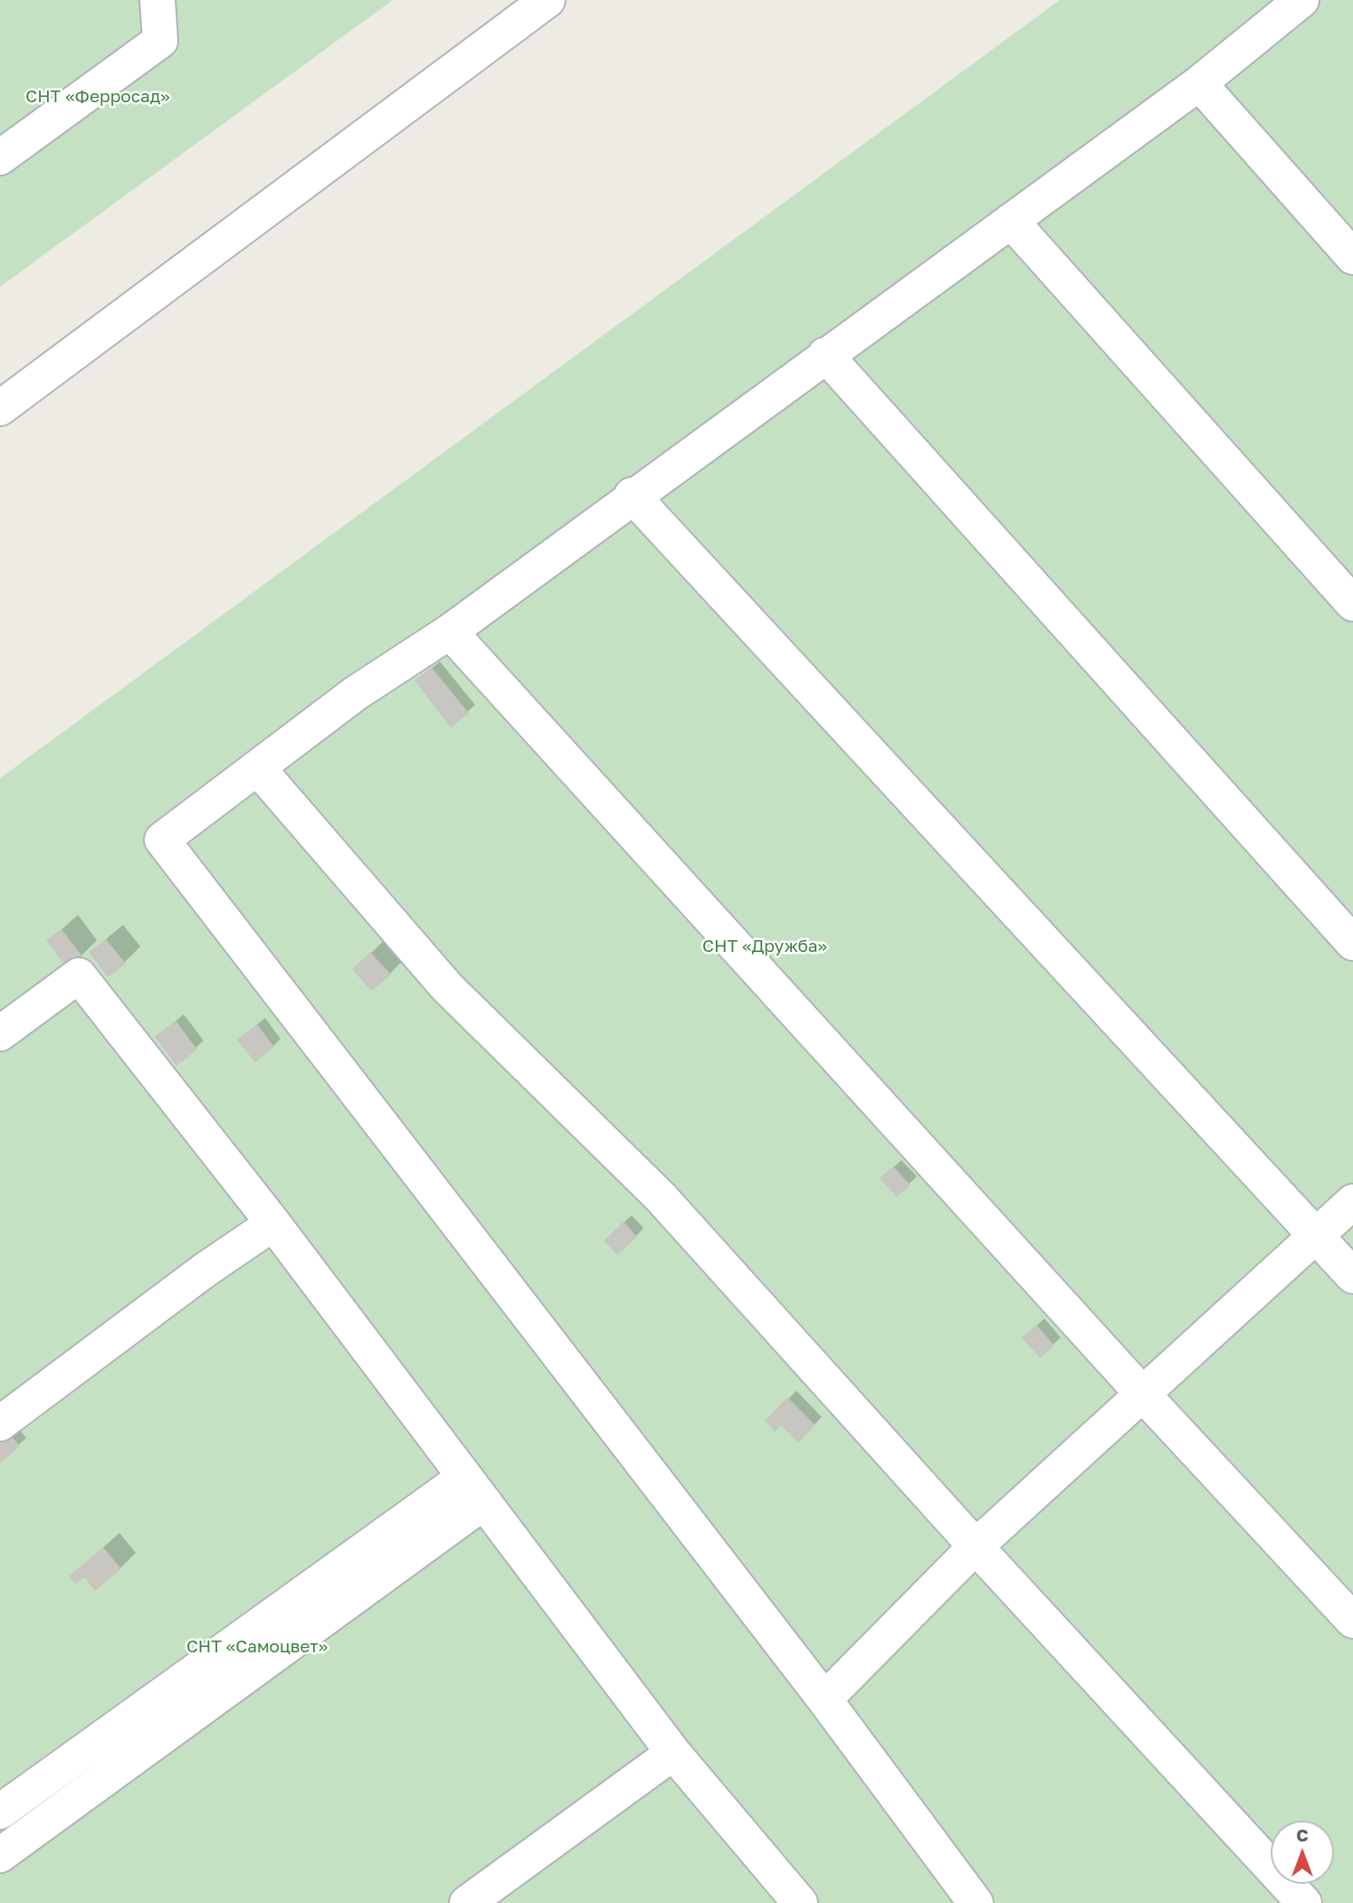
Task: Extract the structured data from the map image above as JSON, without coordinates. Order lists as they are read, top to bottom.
{
  "parks": ["СНТ «Ферросад»", "СНТ «Дружба»", "СНТ «Самоцвет»"],
  "north": "top"
}
